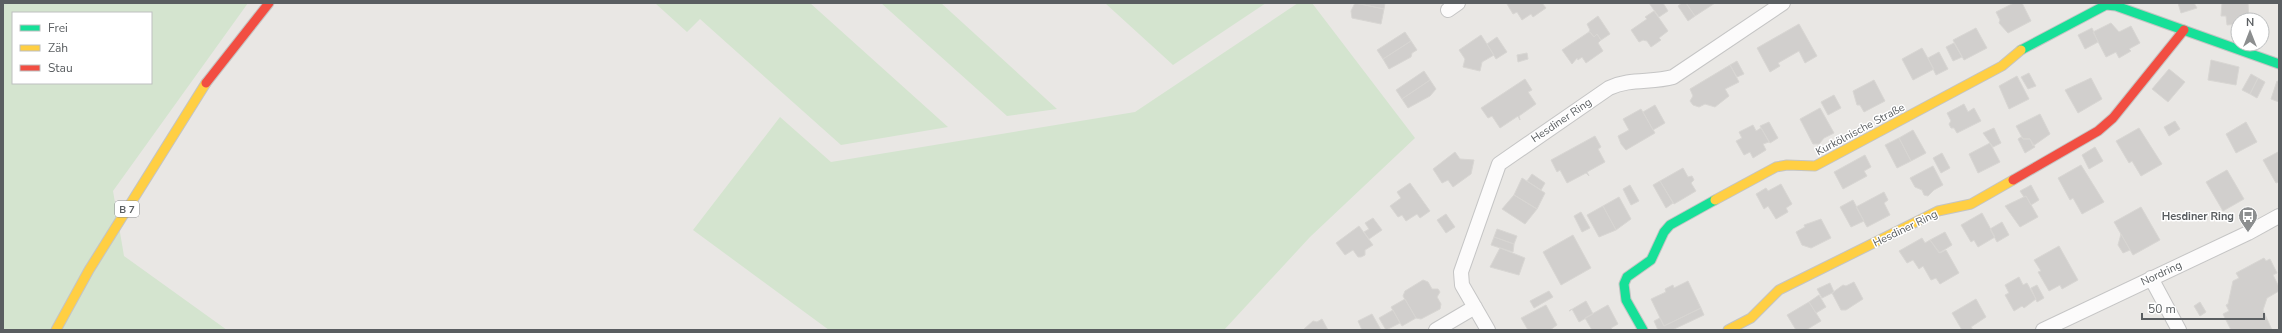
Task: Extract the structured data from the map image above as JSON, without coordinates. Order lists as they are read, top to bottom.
{
  "streets": {
    "street": [
      "Hesdiner Ring",
      "Kurkölnische Straße",
      "B 7",
      "Nordring"
    ]
  },
  "crossings": [
    ["Hesdiner Ring", "Kurkölnische Straße"]
  ],
  "places": {
    "bus stop": ["Hesdiner Ring"]
  },
  "legend": ["Frei", "Zäh", "Stau"],
  "scale_bar": "50 m",
  "north": "top"
}
